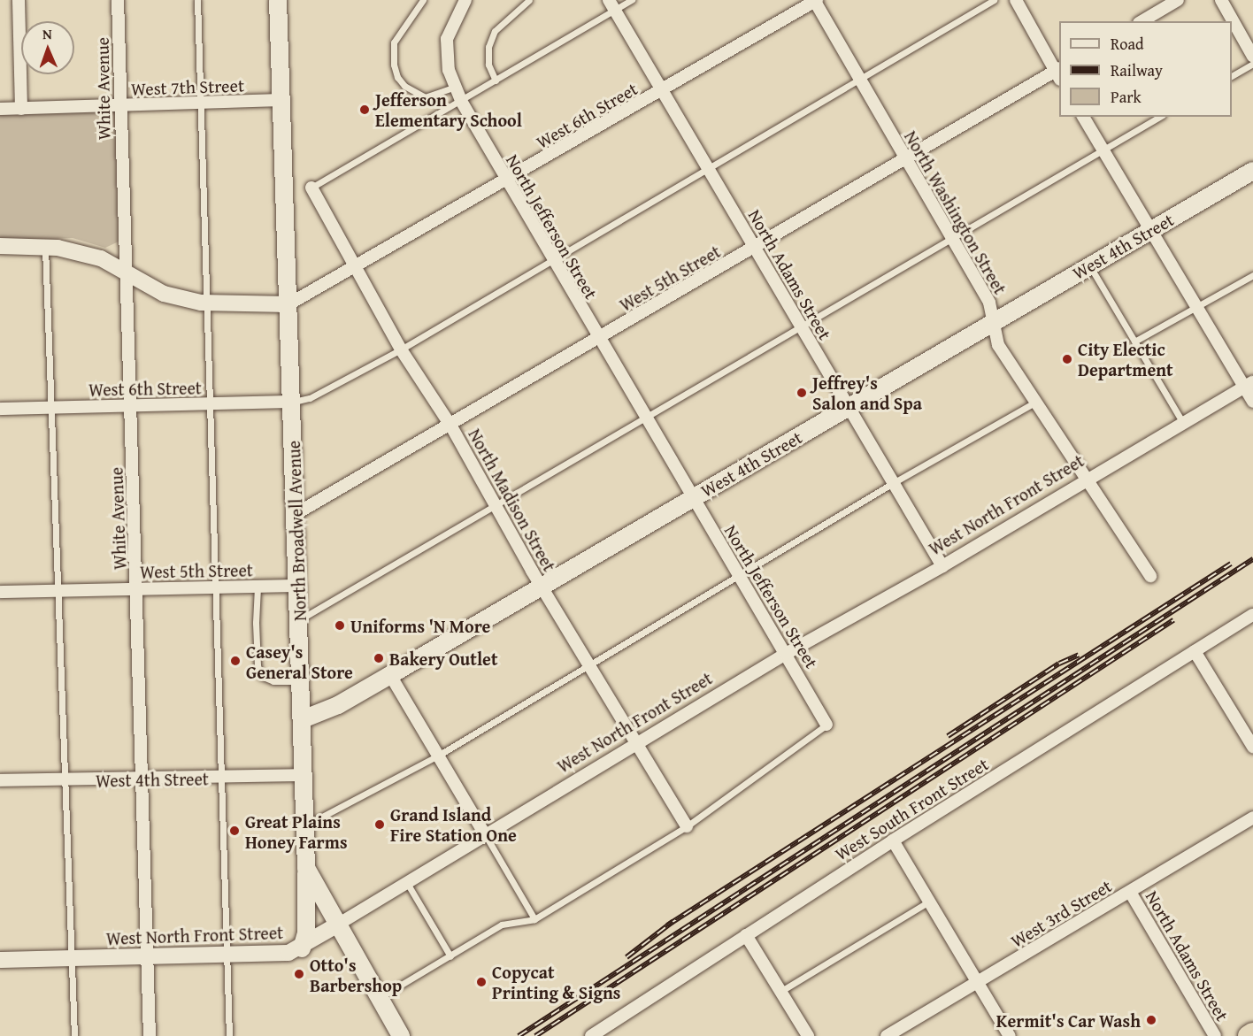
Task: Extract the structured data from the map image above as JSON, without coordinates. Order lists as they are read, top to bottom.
{
  "streets": {
    "main road": ["West 4th Street", "North Broadwell Avenue"],
    "street": [
      "West 7th Street",
      "White Avenue",
      "West 6th Street",
      "North Washington Street",
      "North Jefferson Street",
      "North Adams Street",
      "West 5th Street",
      "North Madison Street",
      "West North Front Street",
      "West South Front Street",
      "West 3rd Street"
    ]
  },
  "crossings": [
    ["West 7th Street", "White Avenue"],
    ["West 7th Street", "North Broadwell Avenue"],
    ["White Avenue", "West 6th Street"],
    ["White Avenue", "West 4th Street"],
    ["White Avenue", "West 5th Street"],
    ["White Avenue", "West North Front Street"],
    ["West 6th Street", "North Washington Street"],
    ["West 6th Street", "North Jefferson Street"],
    ["West 6th Street", "North Adams Street"],
    ["West 6th Street", "North Madison Street"],
    ["West 6th Street", "North Broadwell Avenue"],
    ["North Washington Street", "West 4th Street"],
    ["North Washington Street", "West 5th Street"],
    ["North Washington Street", "West North Front Street"],
    ["North Jefferson Street", "West 4th Street"],
    ["North Jefferson Street", "West 5th Street"],
    ["North Jefferson Street", "West North Front Street"],
    ["West 4th Street", "North Adams Street"],
    ["West 4th Street", "North Madison Street"],
    ["West 4th Street", "North Broadwell Avenue"],
    ["North Adams Street", "West 5th Street"],
    ["North Adams Street", "West North Front Street"],
    ["North Adams Street", "West 3rd Street"],
    ["West 5th Street", "North Madison Street"],
    ["West 5th Street", "North Broadwell Avenue"],
    ["North Madison Street", "West North Front Street"],
    ["West North Front Street", "North Broadwell Avenue"]
  ],
  "places": [
    "Jefferson Elementary School",
    "City Electic Department",
    "Jeffrey's Salon and Spa",
    "Uniforms 'N More",
    "Bakery Outlet",
    "Casey's General Store",
    "Grand Island Fire Station One",
    "Great Plains Honey Farms",
    "Otto's Barbershop",
    "Copycat Printing & Signs",
    "Kermit's Car Wash"
  ],
  "legend": ["Road", "Railway", "Park"],
  "north": "top"
}
